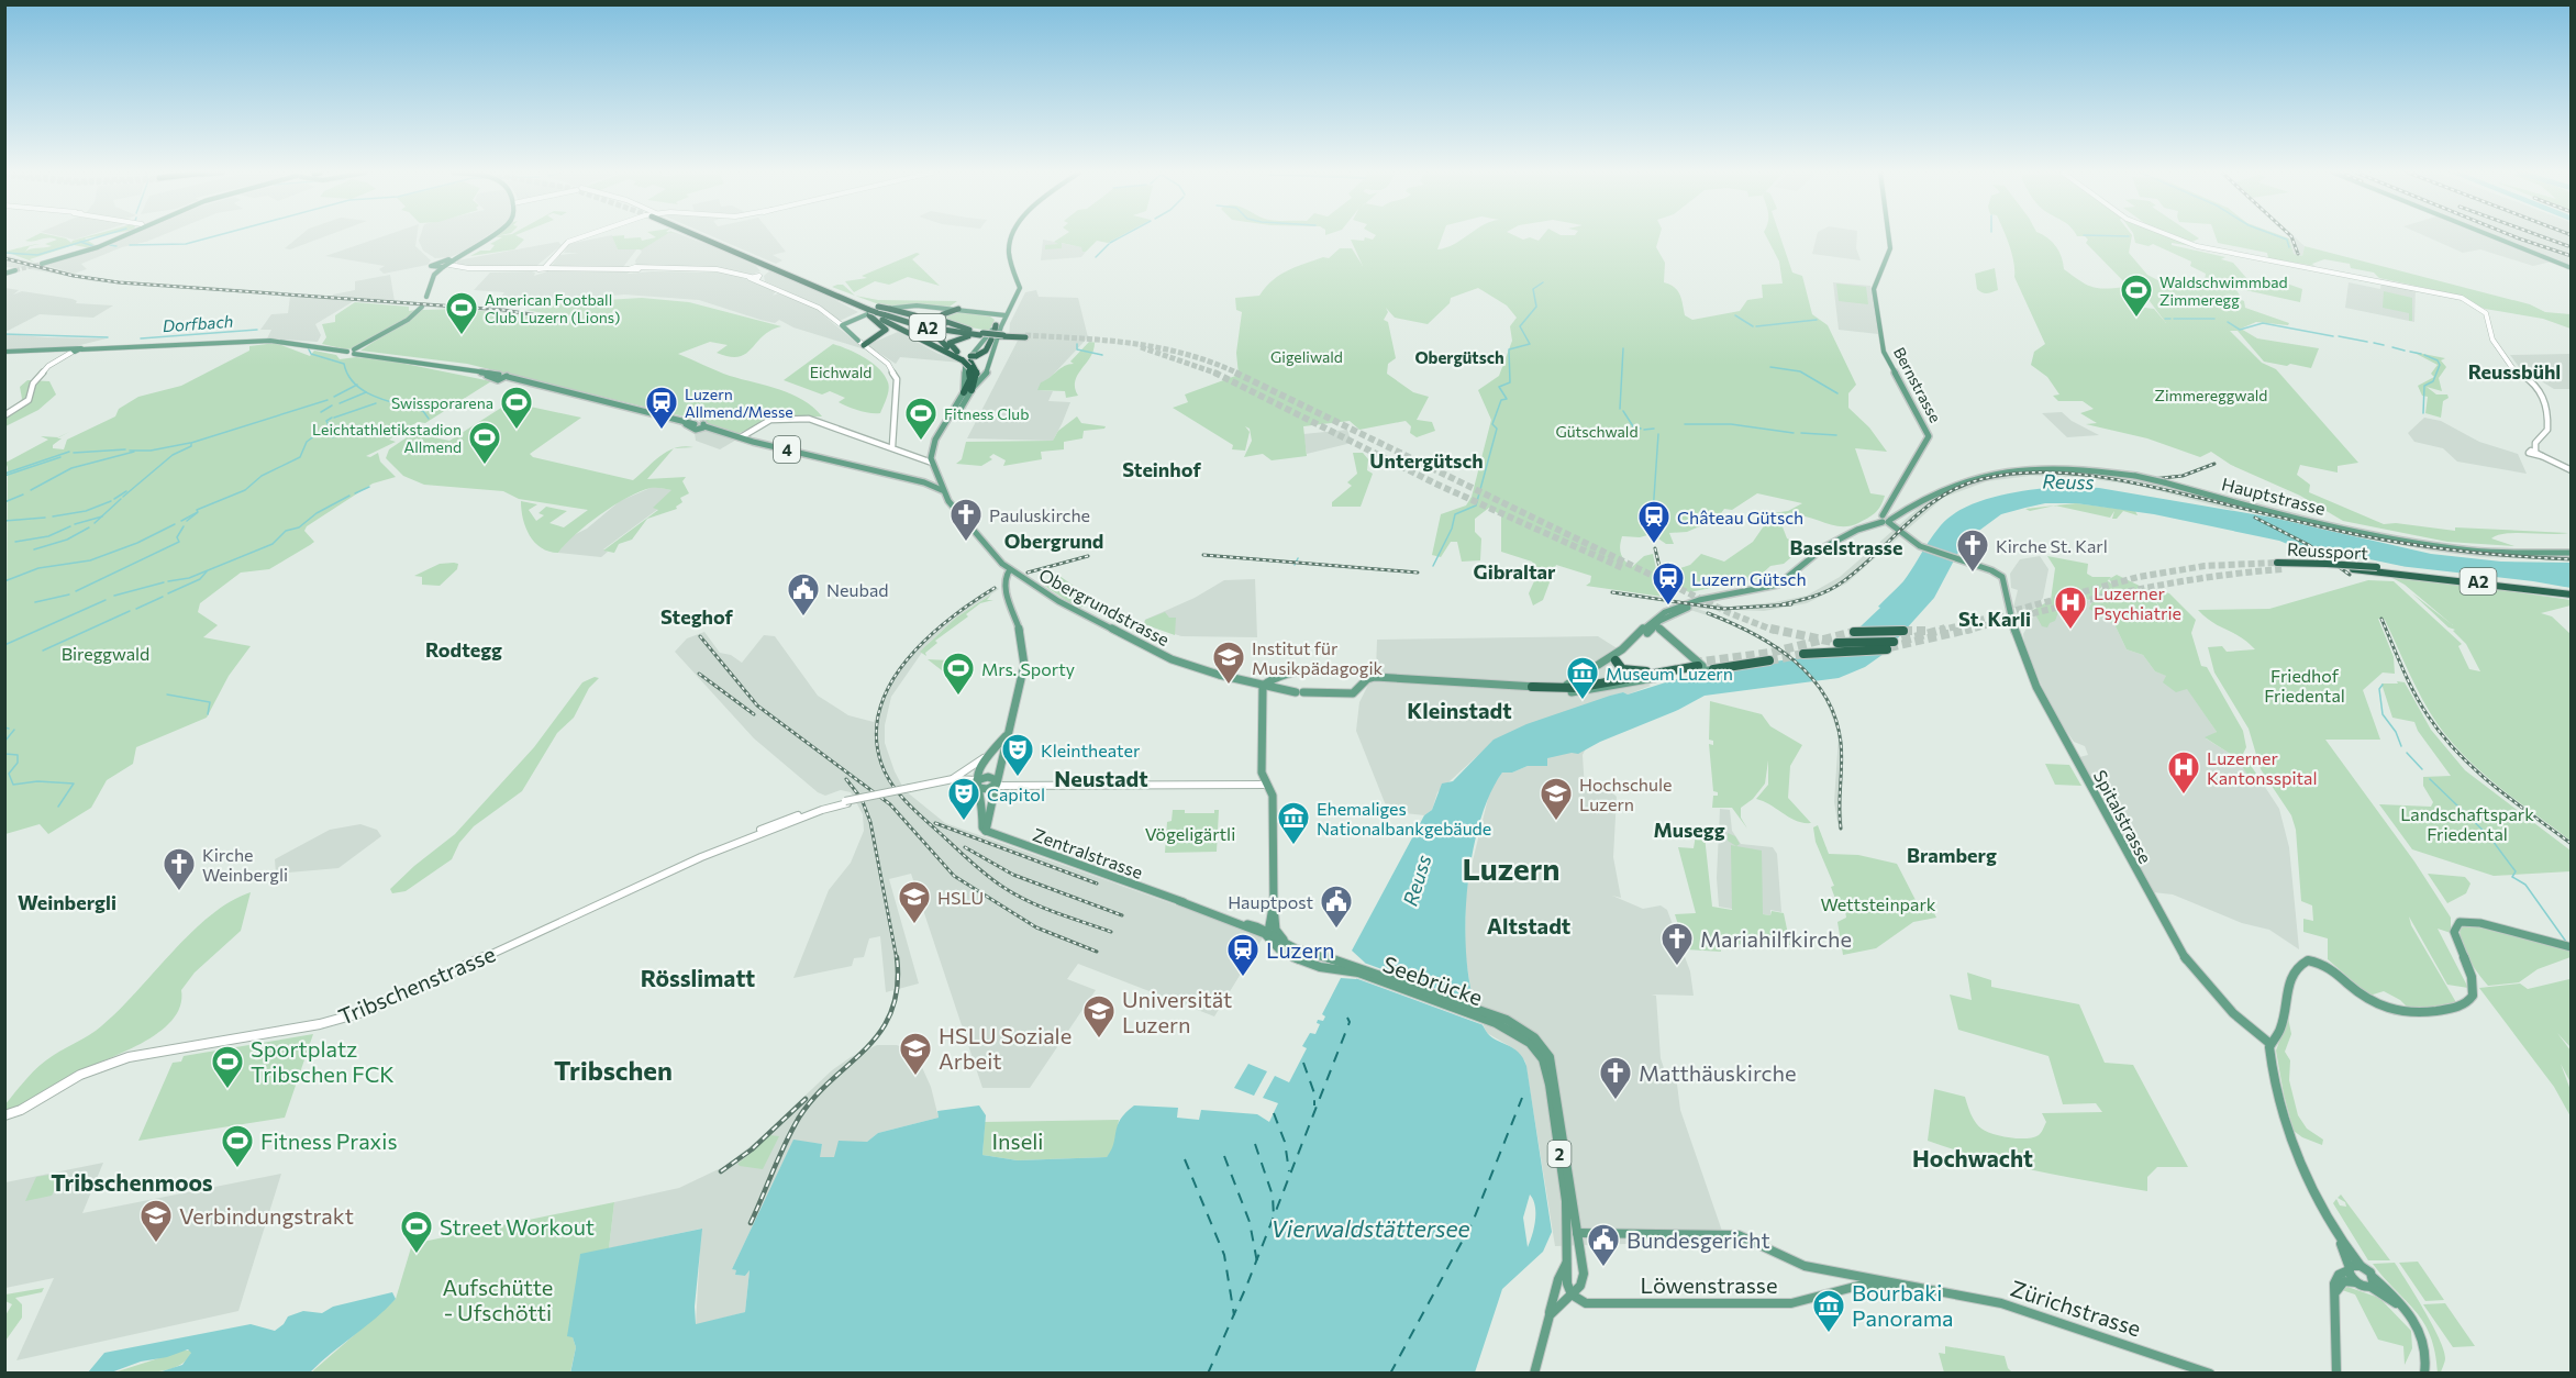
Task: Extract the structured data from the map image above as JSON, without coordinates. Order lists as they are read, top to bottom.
{
  "streets": {
    "highway": ["A2", "Reussport"],
    "main road": [
      "Bernstrasse",
      "4",
      "Hauptstrasse",
      "Obergrundstrasse",
      "Spitalstrasse",
      "Zentralstrasse",
      "Seebrücke",
      "2",
      "Löwenstrasse",
      "Zürichstrasse"
    ],
    "street": ["Tribschenstrasse"]
  },
  "crossings": [
    ["A2", "Reussport"],
    ["Bernstrasse", "Hauptstrasse"],
    ["Bernstrasse", "Spitalstrasse"],
    ["4", "Obergrundstrasse"],
    ["Hauptstrasse", "Spitalstrasse"],
    ["Zentralstrasse", "Seebrücke"],
    ["Zentralstrasse", "2"],
    ["Seebrücke", "2"],
    ["2", "Löwenstrasse"],
    ["2", "Zürichstrasse"],
    ["Löwenstrasse", "Zürichstrasse"]
  ],
  "districts": [
    "Obergütsch",
    "Reussbühl",
    "Untergütsch",
    "Steinhof",
    "Obergrund",
    "Baselstrasse",
    "Gibraltar",
    "Steghof",
    "St. Karli",
    "Rodtegg",
    "Kleinstadt",
    "Neustadt",
    "Musegg",
    "Bramberg",
    "Luzern",
    "Weinbergli",
    "Altstadt",
    "Rösslimatt",
    "Tribschen",
    "Hochwacht",
    "Tribschenmoos"
  ],
  "water": ["Dorfbach", "Reuss", "Vierwaldstättersee"],
  "parks": [
    "Gigeliwald",
    "Eichwald",
    "Zimmereggwald",
    "Gütschwald",
    "Bireggwald",
    "Friedhof Friedental",
    "Landschaftspark Friedental",
    "Vögeligärtli",
    "Wettsteinpark",
    "Inseli",
    "Aufschütte - Ufschötti"
  ],
  "places": {
    "sports": [
      "Waldschwimmbad Zimmeregg",
      "American Football Club Luzern (Lions)",
      "Swissporarena",
      "Fitness Club",
      "Leichtathletikstadion Allmend",
      "Mrs. Sporty",
      "Sportplatz Tribschen FCK",
      "Fitness Praxis",
      "Street Workout"
    ],
    "station": [
      "Luzern Allmend/Messe",
      "Château Gütsch",
      "Luzern Gütsch",
      "Luzern"
    ],
    "church": [
      "Pauluskirche",
      "Kirche St. Karl",
      "Kirche Weinbergli",
      "Mariahilfkirche",
      "Matthäuskirche"
    ],
    "public building": ["Neubad", "Hauptpost", "Bundesgericht"],
    "hospital": ["Luzerner Psychiatrie", "Luzerner Kantonsspital"],
    "school or university": [
      "Institut für Musikpädagogik",
      "Hochschule Luzern",
      "HSLU",
      "Universität Luzern",
      "HSLU Soziale Arbeit",
      "Verbindungstrakt"
    ],
    "museum": ["Museum Luzern", "Ehemaliges Nationalbankgebäude", "Bourbaki Panorama"],
    "theatre": ["Kleintheater", "Capitol"]
  }
}
